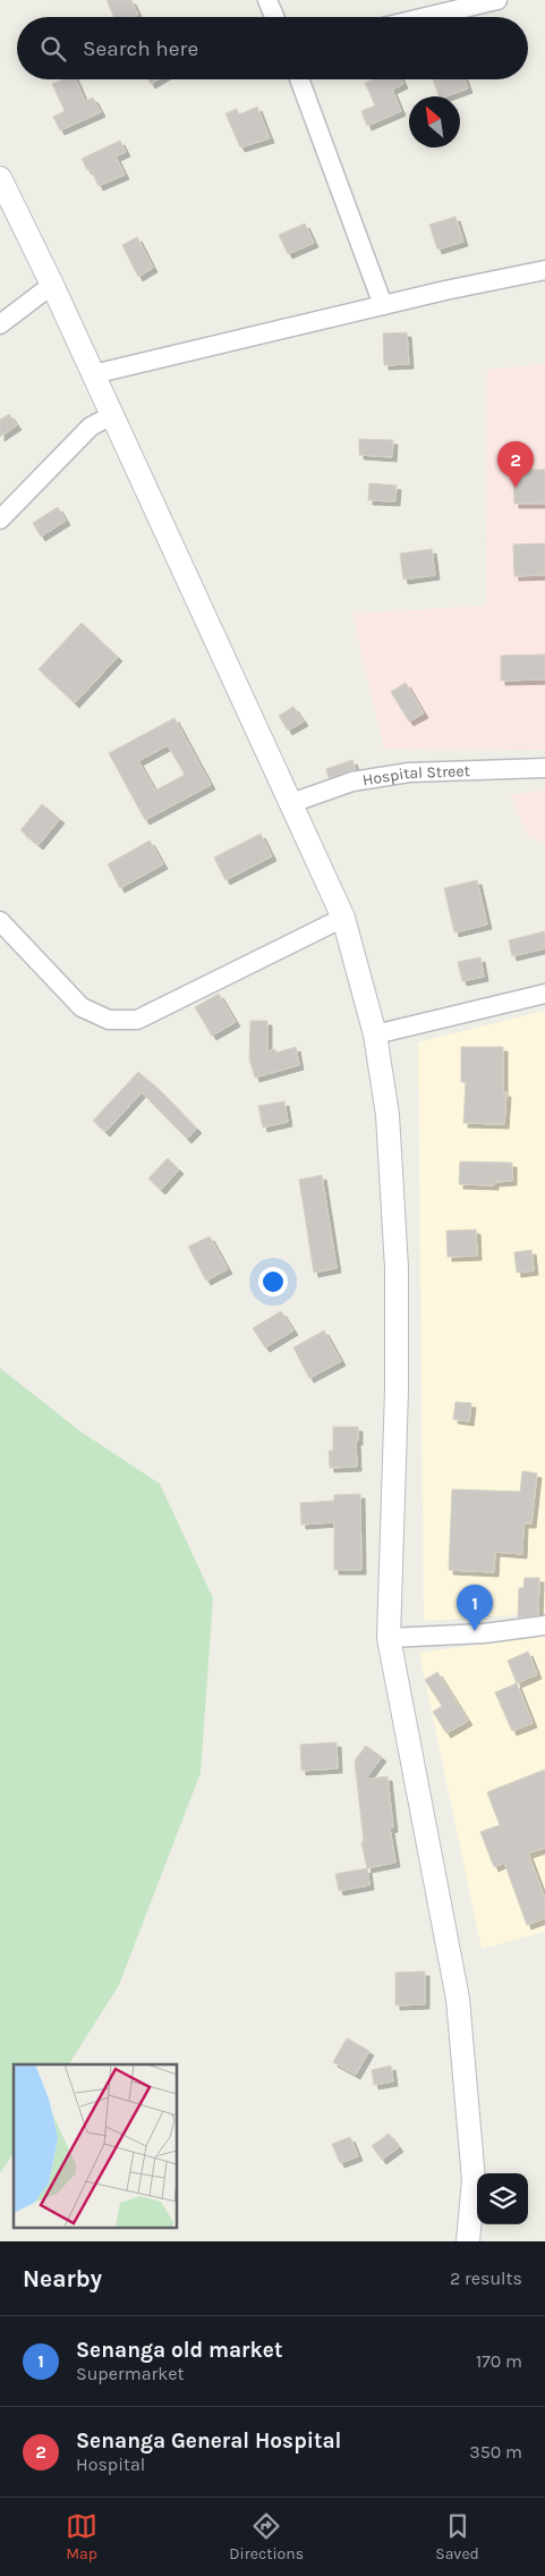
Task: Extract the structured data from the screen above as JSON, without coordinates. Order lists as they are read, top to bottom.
{
  "streets": {
    "street": ["Hospital Street"]
  },
  "north": "top left",
  "page": {
    "search": "Search here",
    "pins": ["2", "1"],
    "heading": ["Nearby", "2 results"],
    "list": [
      {
        "mark": "1",
        "name": "Senanga old market",
        "note": "Supermarket",
        "value": "170 m"
      },
      {
        "mark": "2",
        "name": "Senanga General Hospital",
        "note": "Hospital",
        "value": "350 m"
      }
    ],
    "nav": ["Map", "Directions", "Saved"]
  }
}
